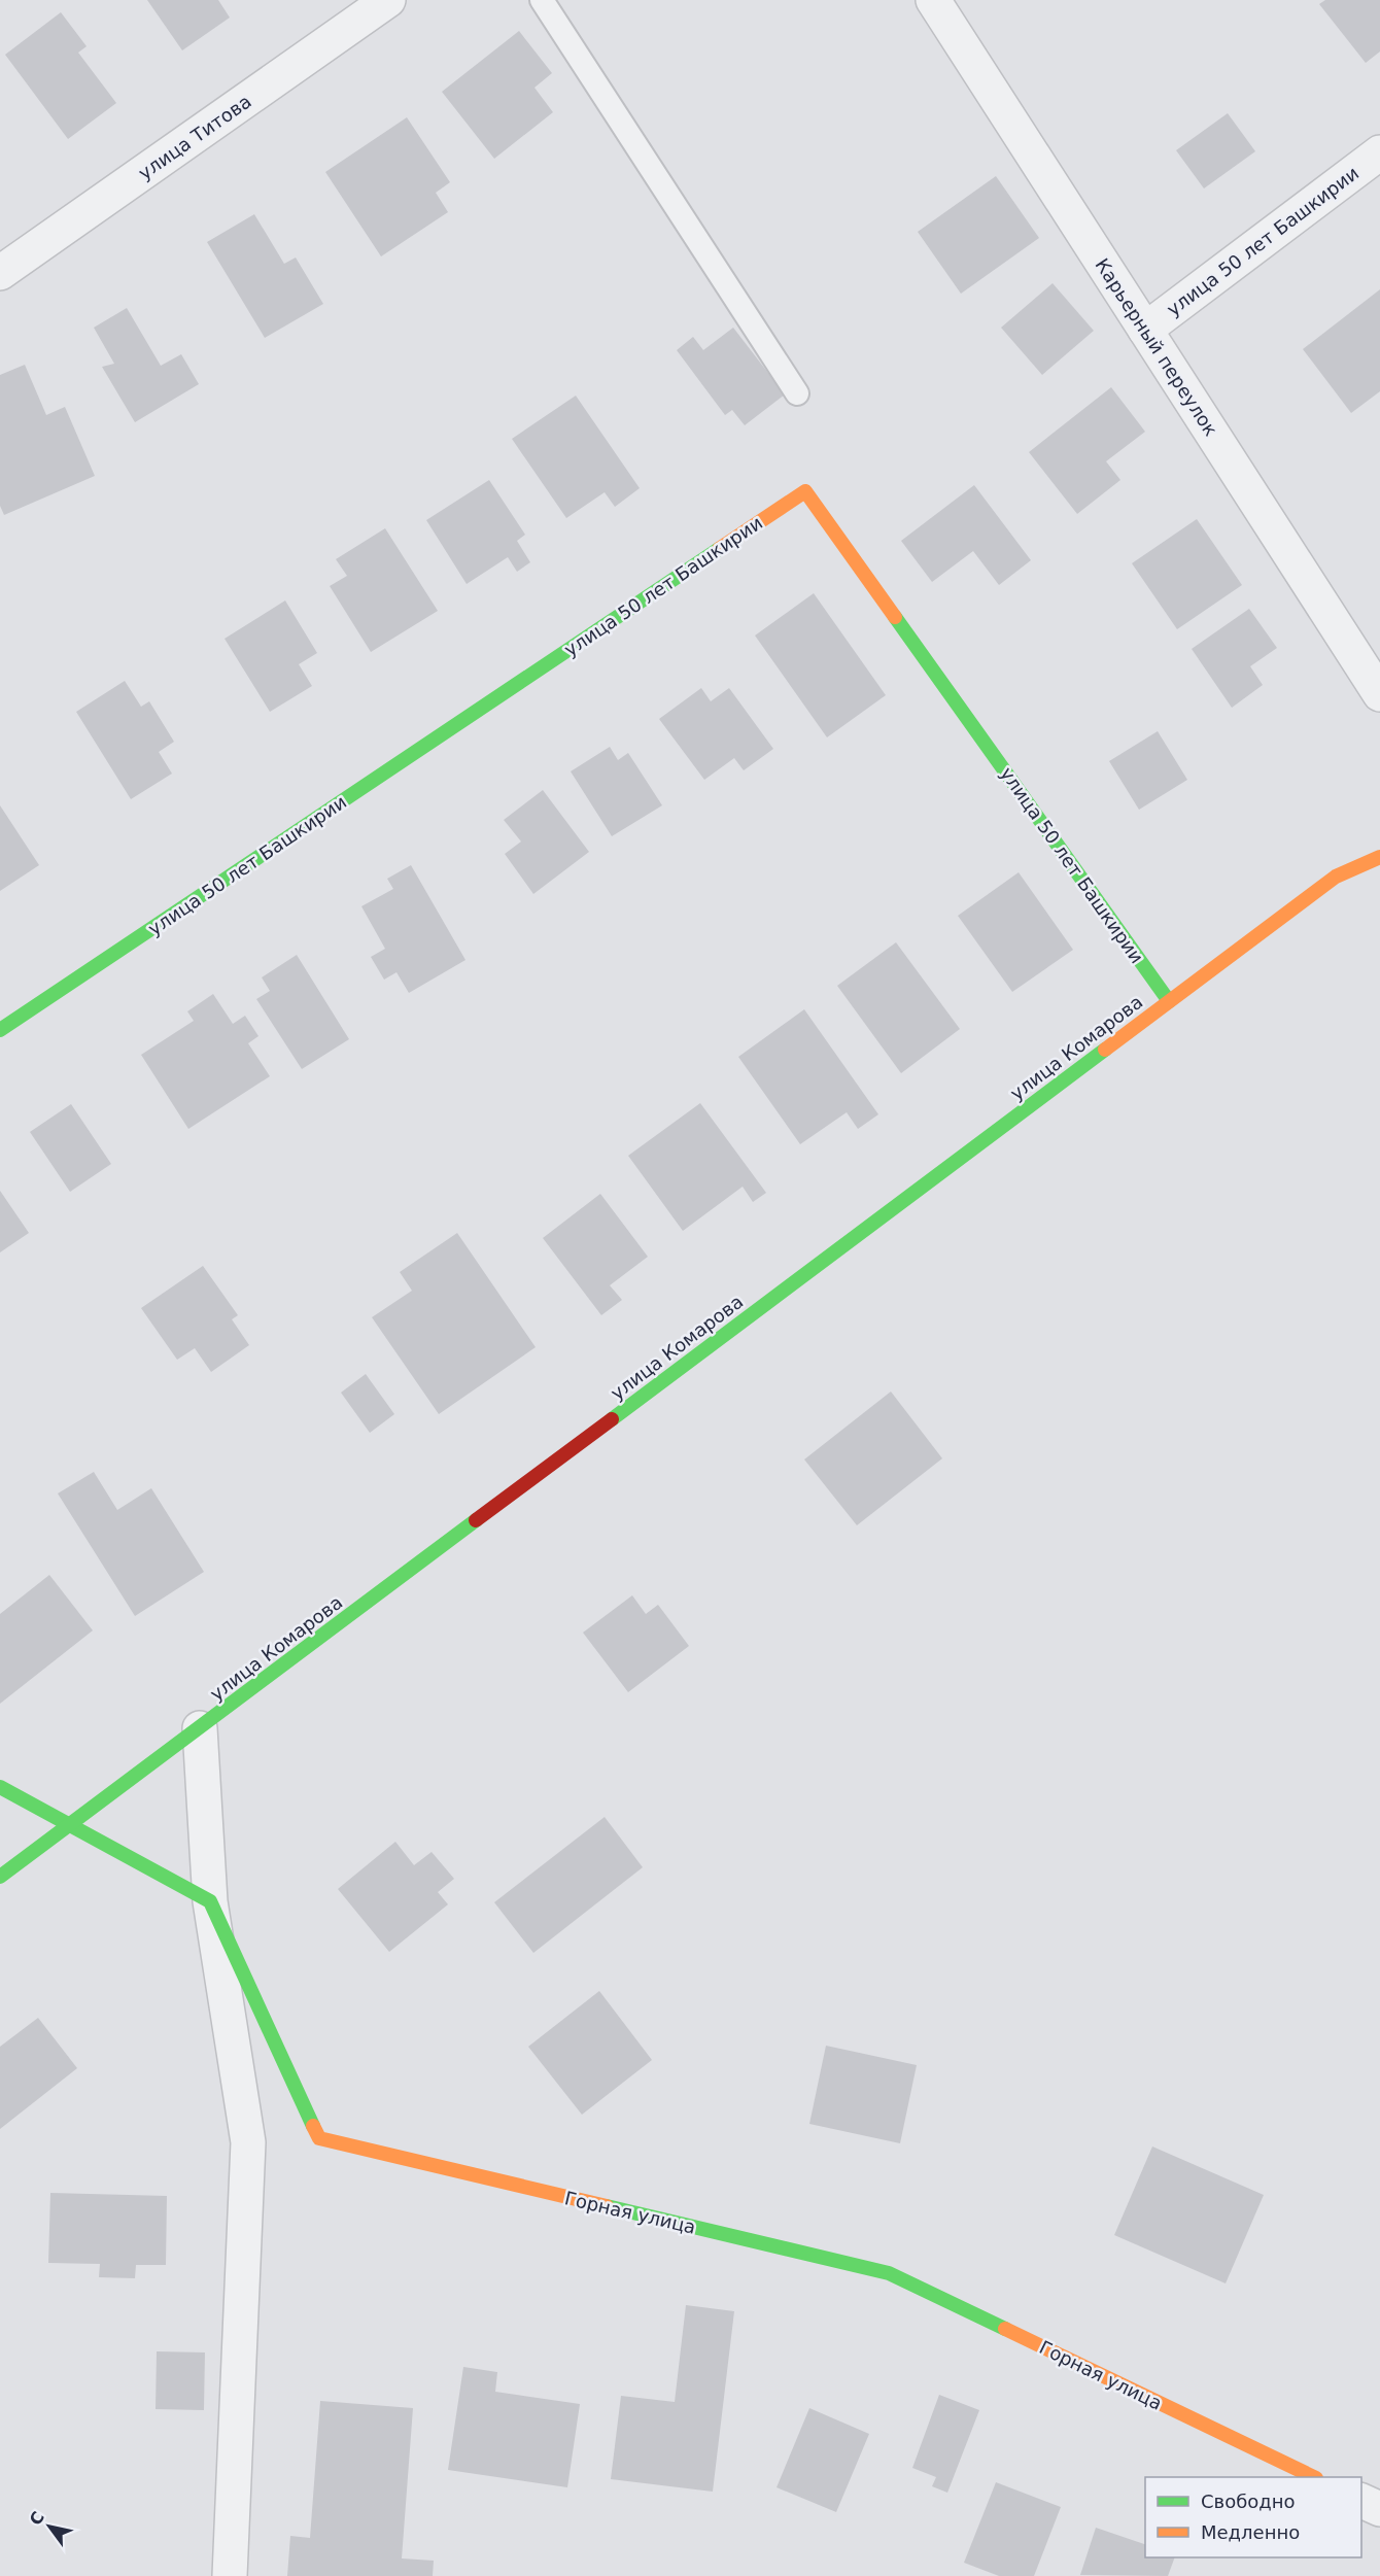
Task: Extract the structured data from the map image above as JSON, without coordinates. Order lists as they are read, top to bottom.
{
  "streets": {
    "street": [
      "улица Титова",
      "улица 50 лет Башкирии",
      "Карьерный переулок",
      "улица Комарова",
      "Горная улица"
    ]
  },
  "crossings": [
    ["улица 50 лет Башкирии", "Карьерный переулок"],
    ["улица 50 лет Башкирии", "улица Комарова"]
  ],
  "legend": ["Свободно", "Медленно"],
  "north": "top left"
}
